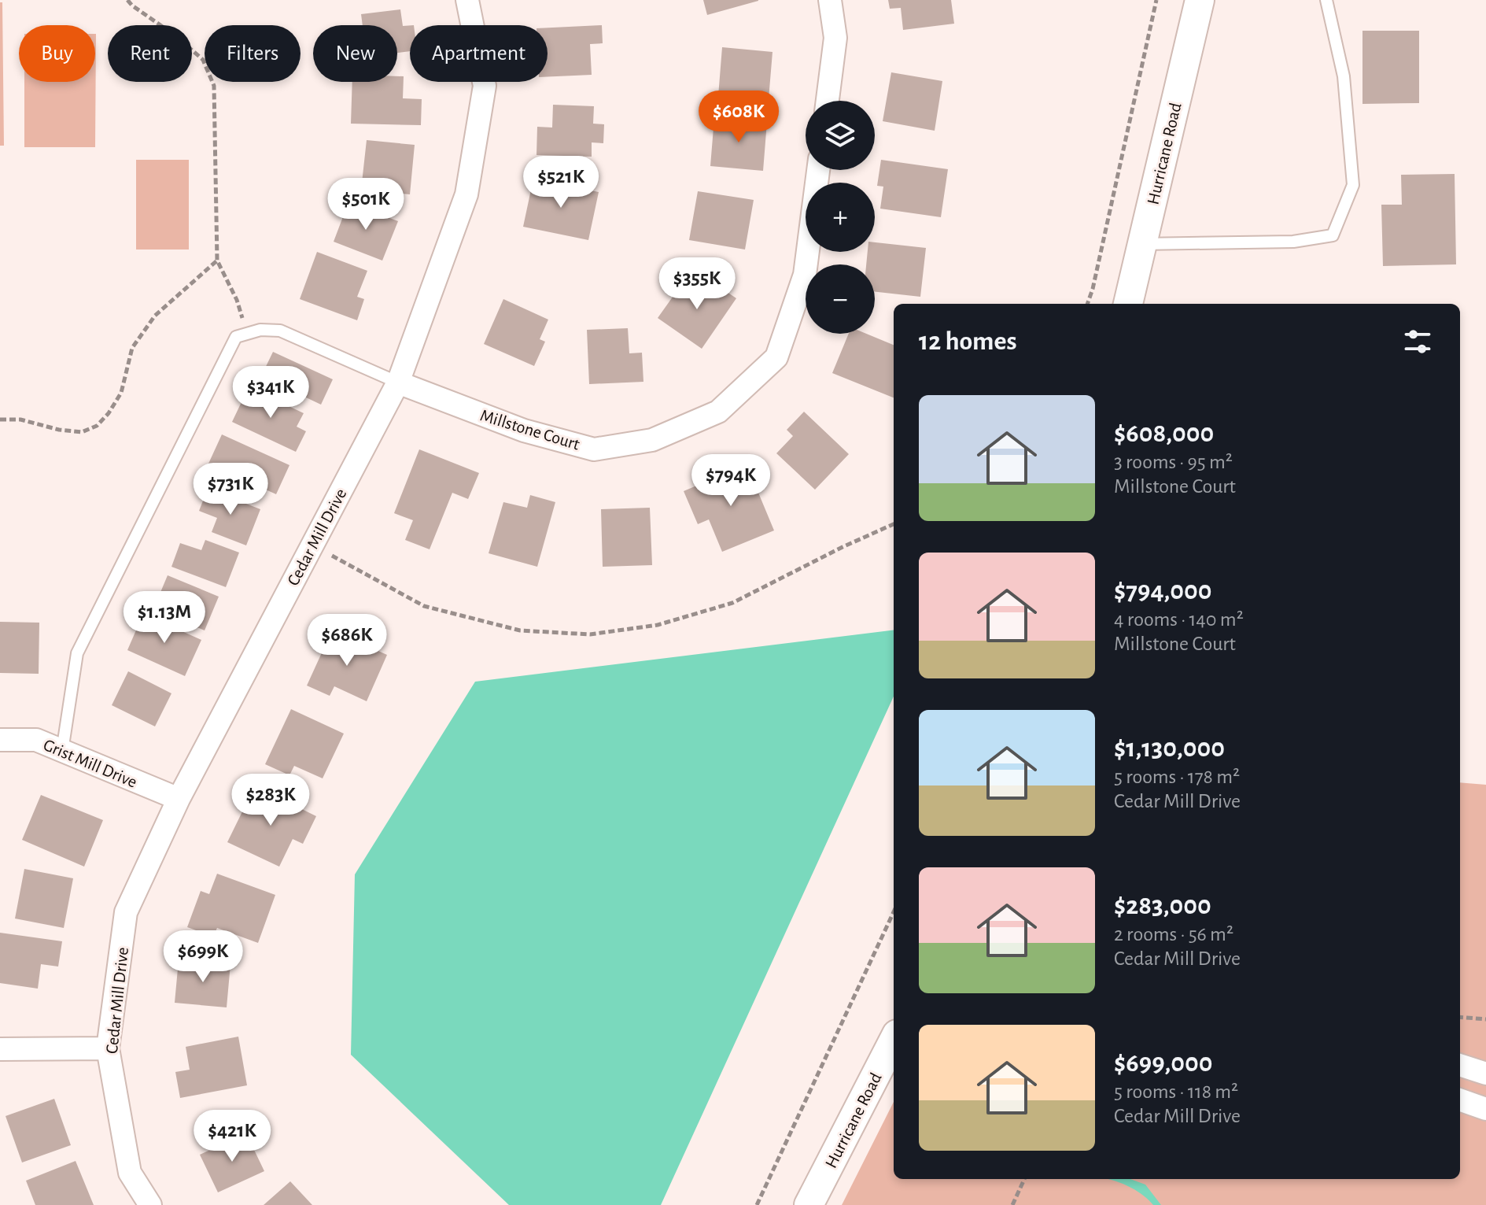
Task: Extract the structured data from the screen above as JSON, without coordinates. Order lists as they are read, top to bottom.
{
  "streets": {
    "street": [
      "Hurricane Road",
      "Millstone Court",
      "Cedar Mill Drive",
      "Grist Mill Drive"
    ]
  },
  "crossings": [
    ["Millstone Court", "Cedar Mill Drive"],
    ["Cedar Mill Drive", "Grist Mill Drive"]
  ],
  "page": {
    "chip": [
      "Buy",
      "Rent",
      "Filters",
      "New",
      "Apartment"
    ],
    "price": [
      "$608K",
      "$521K",
      "$501K",
      "$355K",
      "$341K",
      "$794K",
      "$731K",
      "$1.13M",
      "$686K",
      "$283K",
      "$699K",
      "$421K"
    ],
    "map_buttons": ["+", "−"],
    "heading": "12 homes",
    "list": [
      {
        "name": "$608,000",
        "note": "3 rooms · 95 m² · Millstone Court"
      },
      {
        "name": "$794,000",
        "note": "4 rooms · 140 m² · Millstone Court"
      },
      {
        "name": "$1,130,000",
        "note": "5 rooms · 178 m² · Cedar Mill Drive"
      },
      {
        "name": "$283,000",
        "note": "2 rooms · 56 m² · Cedar Mill Drive"
      },
      {
        "name": "$699,000",
        "note": "5 rooms · 118 m² · Cedar Mill Drive"
      }
    ]
  }
}
